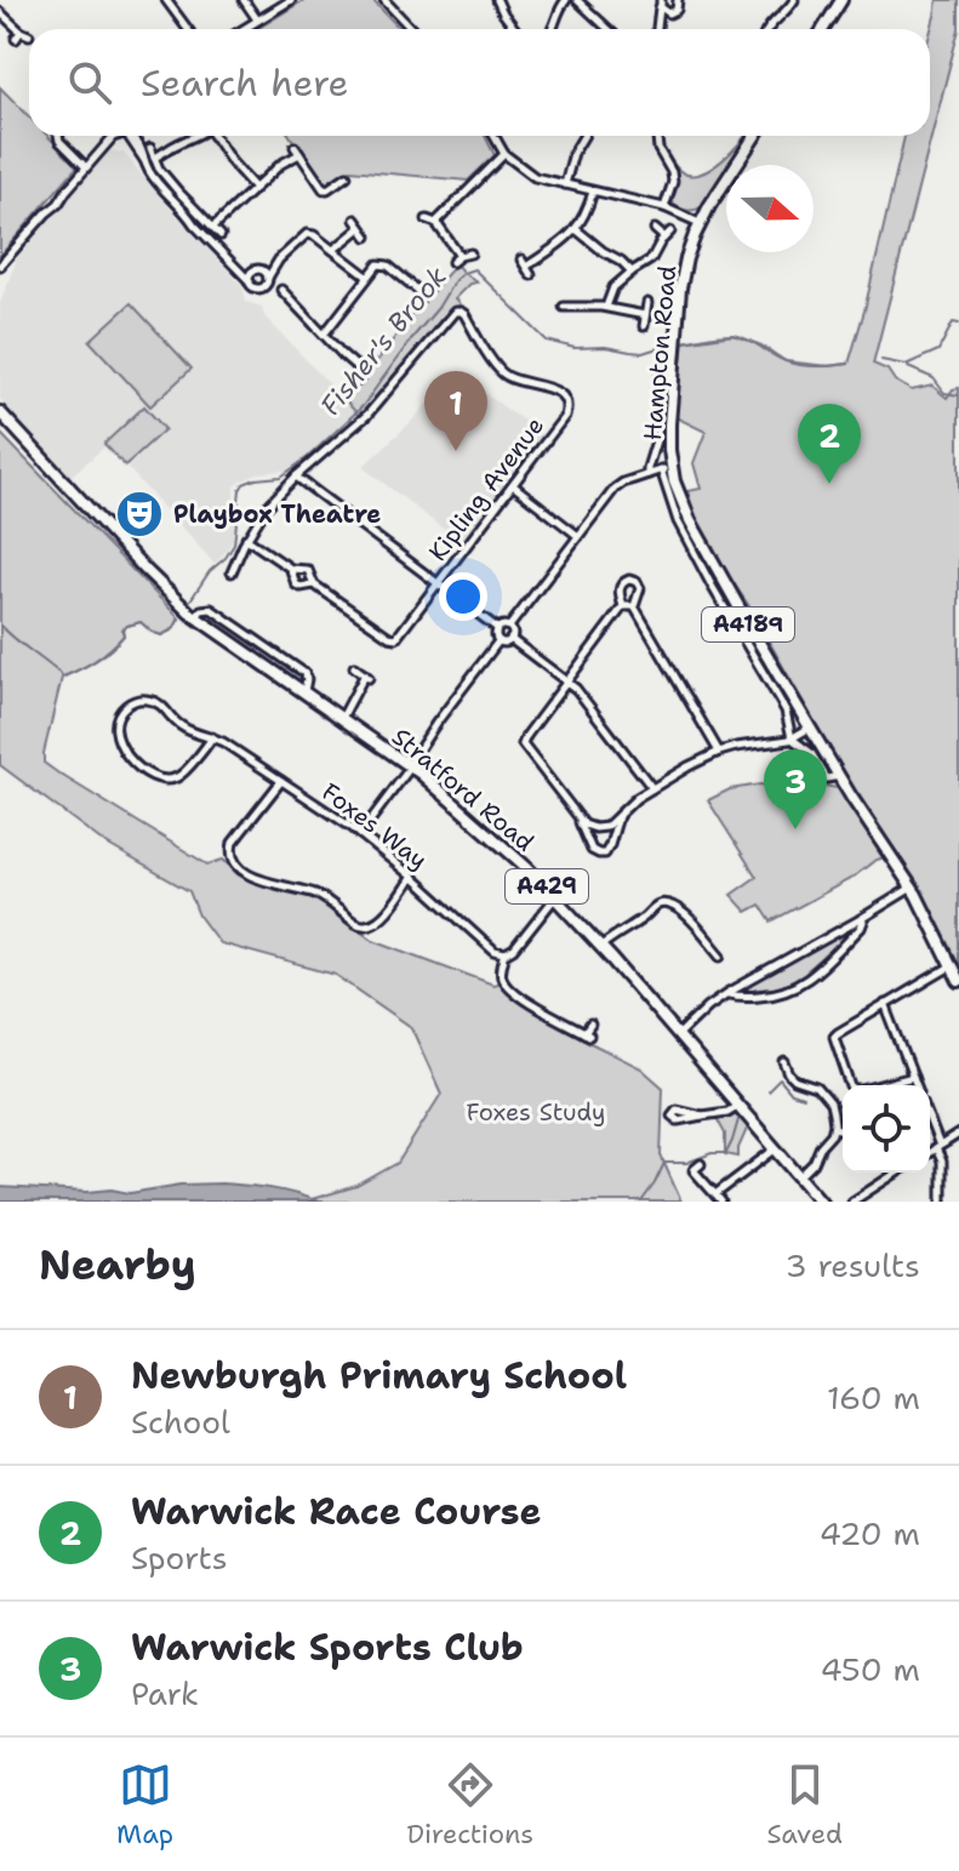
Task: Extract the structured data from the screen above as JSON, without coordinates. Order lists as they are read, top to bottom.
{
  "streets": {
    "main road": [
      "Hampton Road",
      "A4189",
      "Stratford Road",
      "A429"
    ],
    "street": ["Kipling Avenue", "Foxes Way"]
  },
  "crossings": [
    ["Hampton Road", "A4189"],
    ["Stratford Road", "A429"]
  ],
  "water": ["Fisher's Brook"],
  "parks": ["Foxes Study"],
  "places": {
    "theatre": ["Playbox Theatre"]
  },
  "north": "right",
  "page": {
    "search": "Search here",
    "pins": ["1", "2", "3"],
    "heading": ["Nearby", "3 results"],
    "list": [
      {
        "mark": "1",
        "name": "Newburgh Primary School",
        "note": "School",
        "value": "160 m"
      },
      {
        "mark": "2",
        "name": "Warwick Race Course",
        "note": "Sports",
        "value": "420 m"
      },
      {
        "mark": "3",
        "name": "Warwick Sports Club",
        "note": "Park",
        "value": "450 m"
      }
    ],
    "nav": ["Map", "Directions", "Saved"]
  }
}
